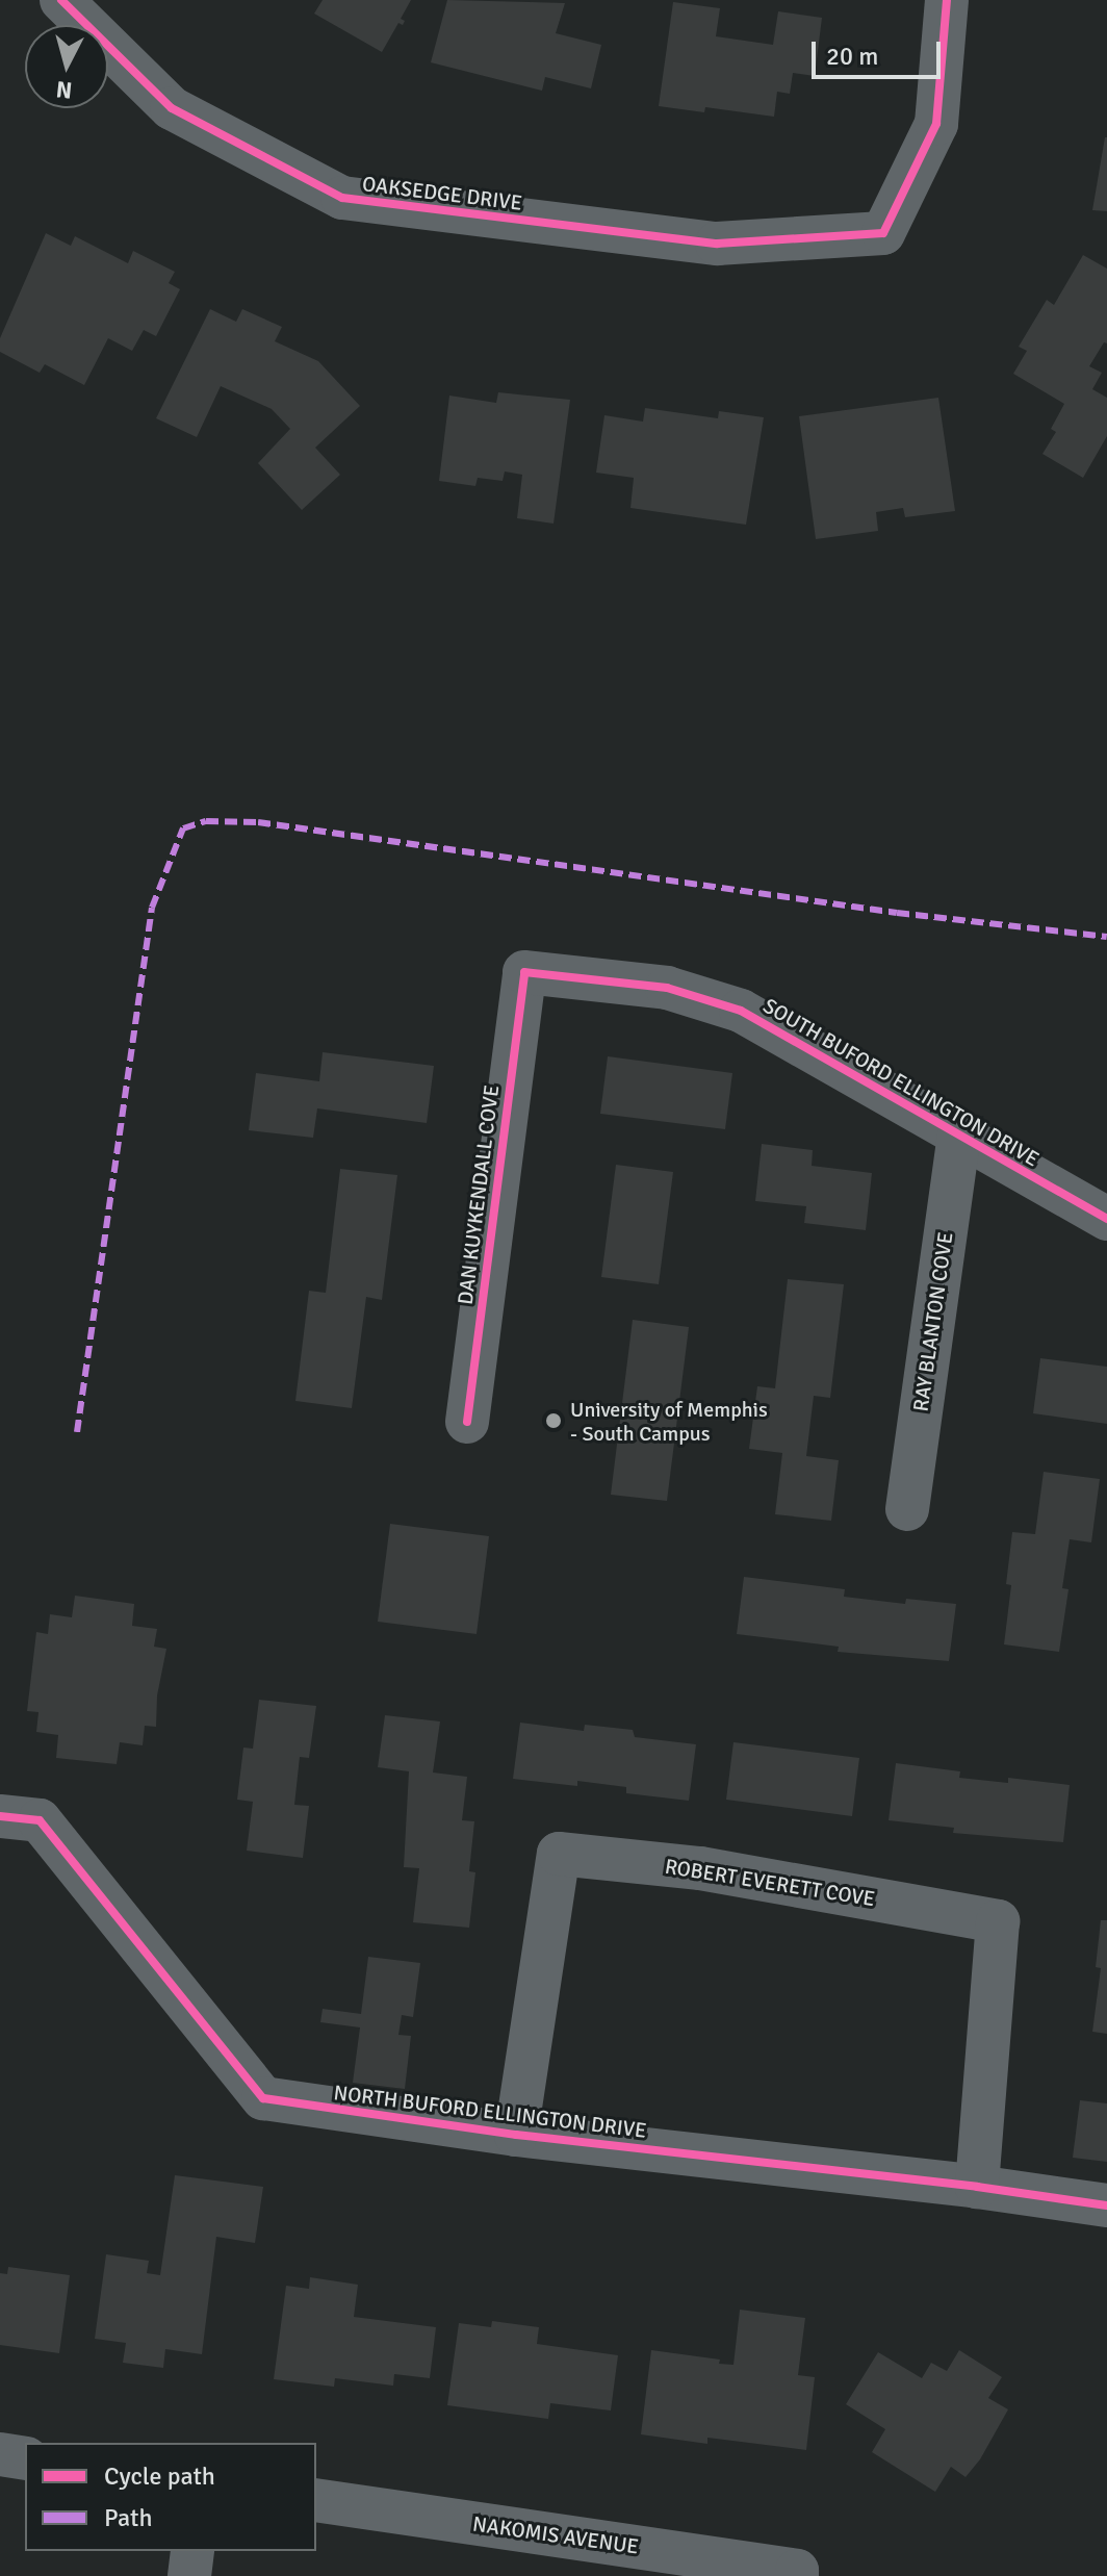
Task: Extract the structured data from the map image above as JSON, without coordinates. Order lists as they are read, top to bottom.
{
  "streets": {
    "street": [
      "OAKSEDGE DRIVE",
      "SOUTH BUFORD ELLINGTON DRIVE",
      "DAN KUYKENDALL COVE",
      "RAY BLANTON COVE",
      "ROBERT EVERETT COVE",
      "NORTH BUFORD ELLINGTON DRIVE",
      "NAKOMIS AVENUE"
    ]
  },
  "crossings": [
    ["SOUTH BUFORD ELLINGTON DRIVE", "DAN KUYKENDALL COVE"],
    ["SOUTH BUFORD ELLINGTON DRIVE", "RAY BLANTON COVE"],
    ["ROBERT EVERETT COVE", "NORTH BUFORD ELLINGTON DRIVE"]
  ],
  "places": ["University of Memphis - South Campus"],
  "legend": ["Cycle path", "Path"],
  "scale_bar": "20 m",
  "north": "bottom"
}
